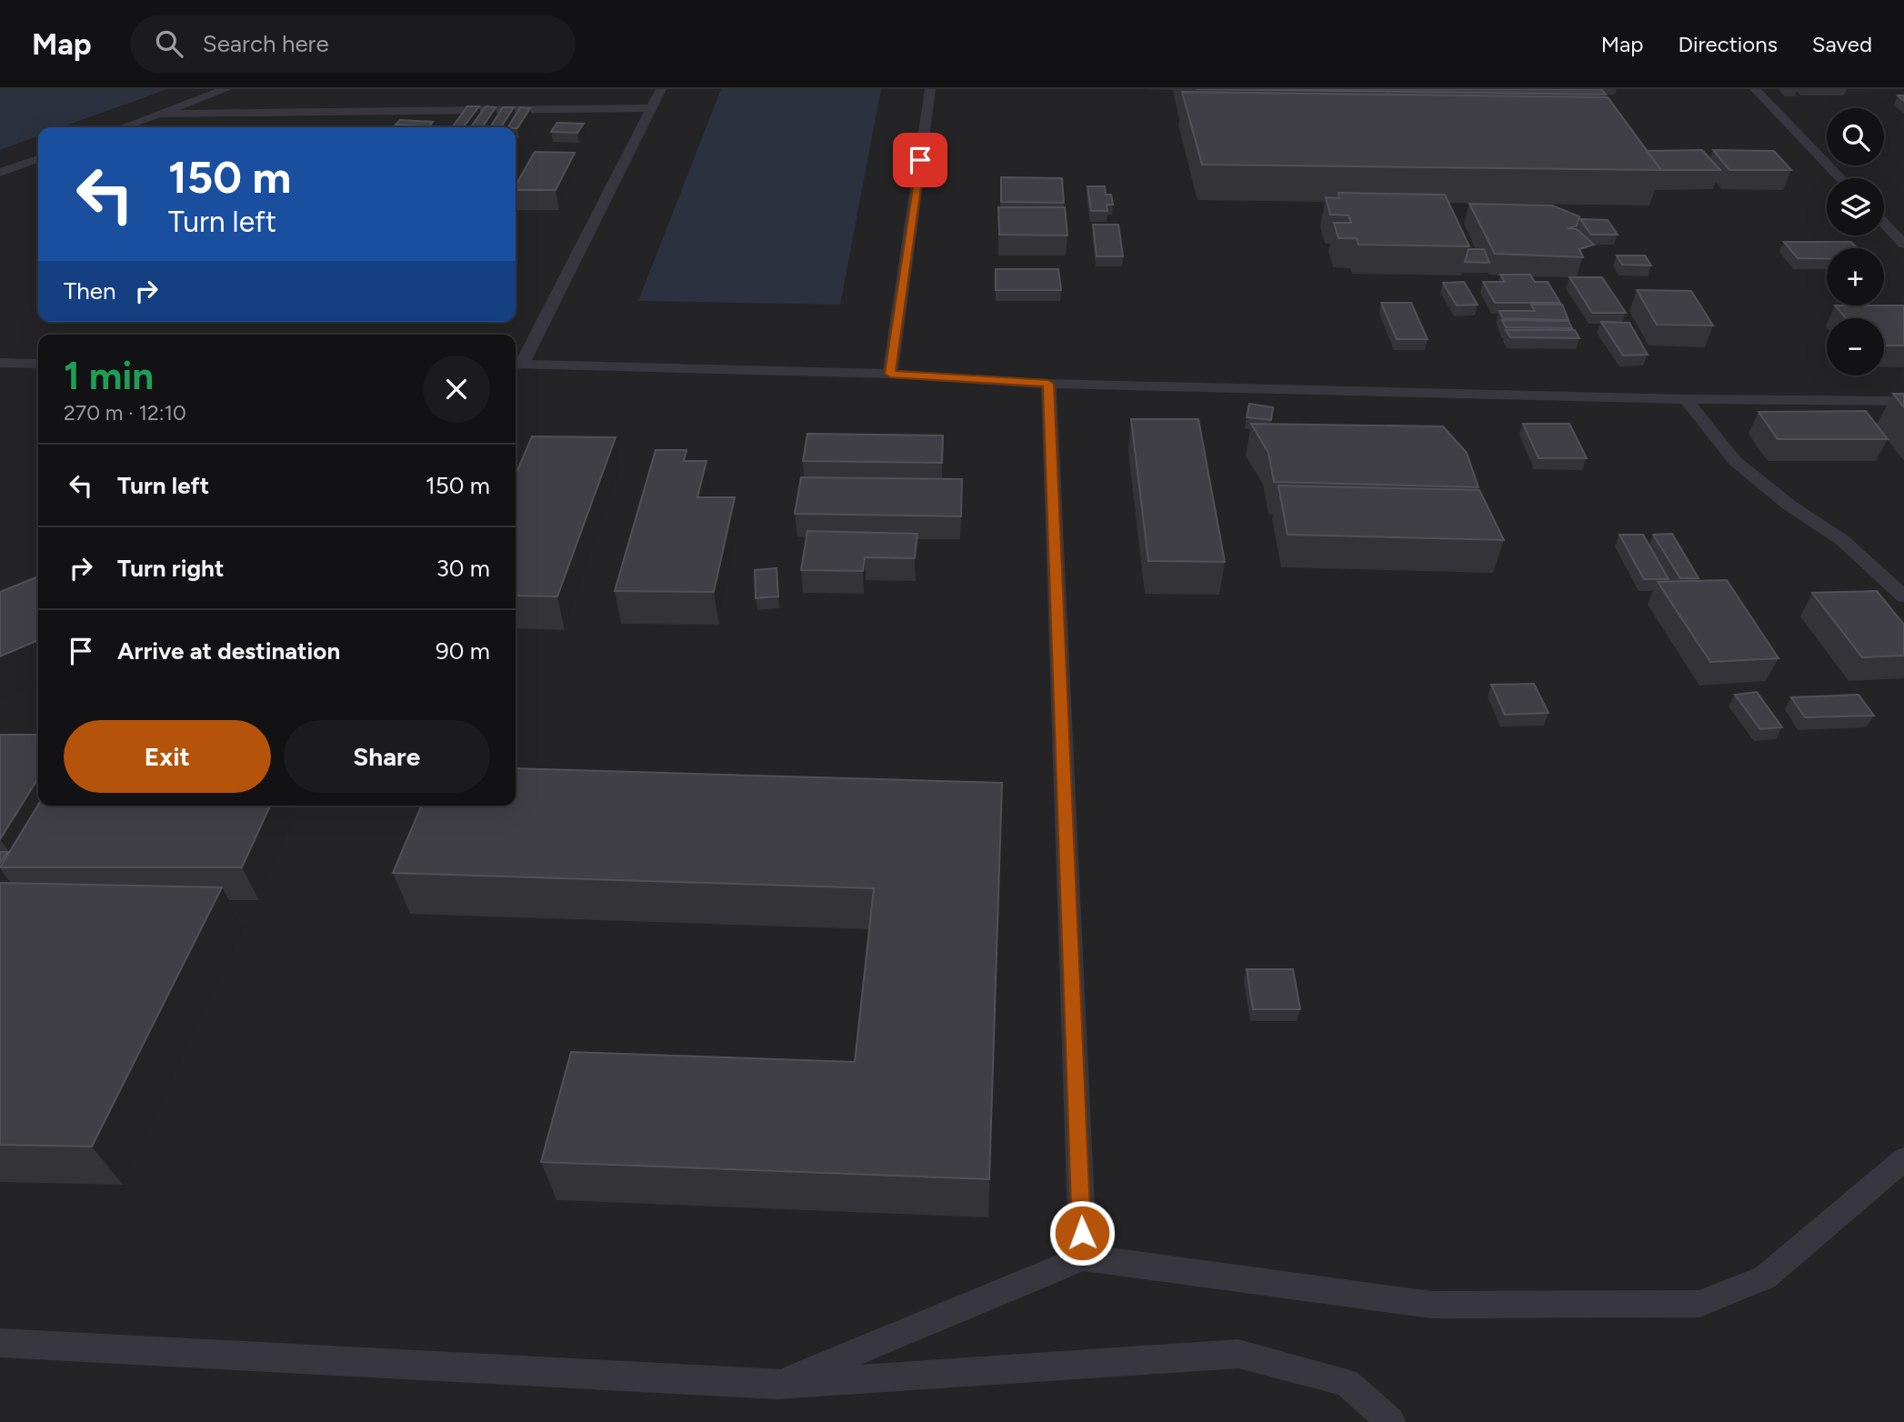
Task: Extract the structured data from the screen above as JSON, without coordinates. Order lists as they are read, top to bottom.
{
  "page": {
    "header": "Map",
    "search": "Search here",
    "nav": ["Map", "Directions", "Saved"],
    "map_buttons": ["+", "−"],
    "turn": ["150 m", "Turn left"],
    "then": "Then",
    "heading": ["1 min", "270 m · 12:10"],
    "list": [
      {
        "name": "Turn left",
        "value": "150 m"
      },
      {
        "name": "Turn right",
        "value": "30 m"
      },
      {
        "name": "Arrive at destination",
        "value": "90 m"
      }
    ],
    "buttons": ["Exit", "Share"]
  }
}
